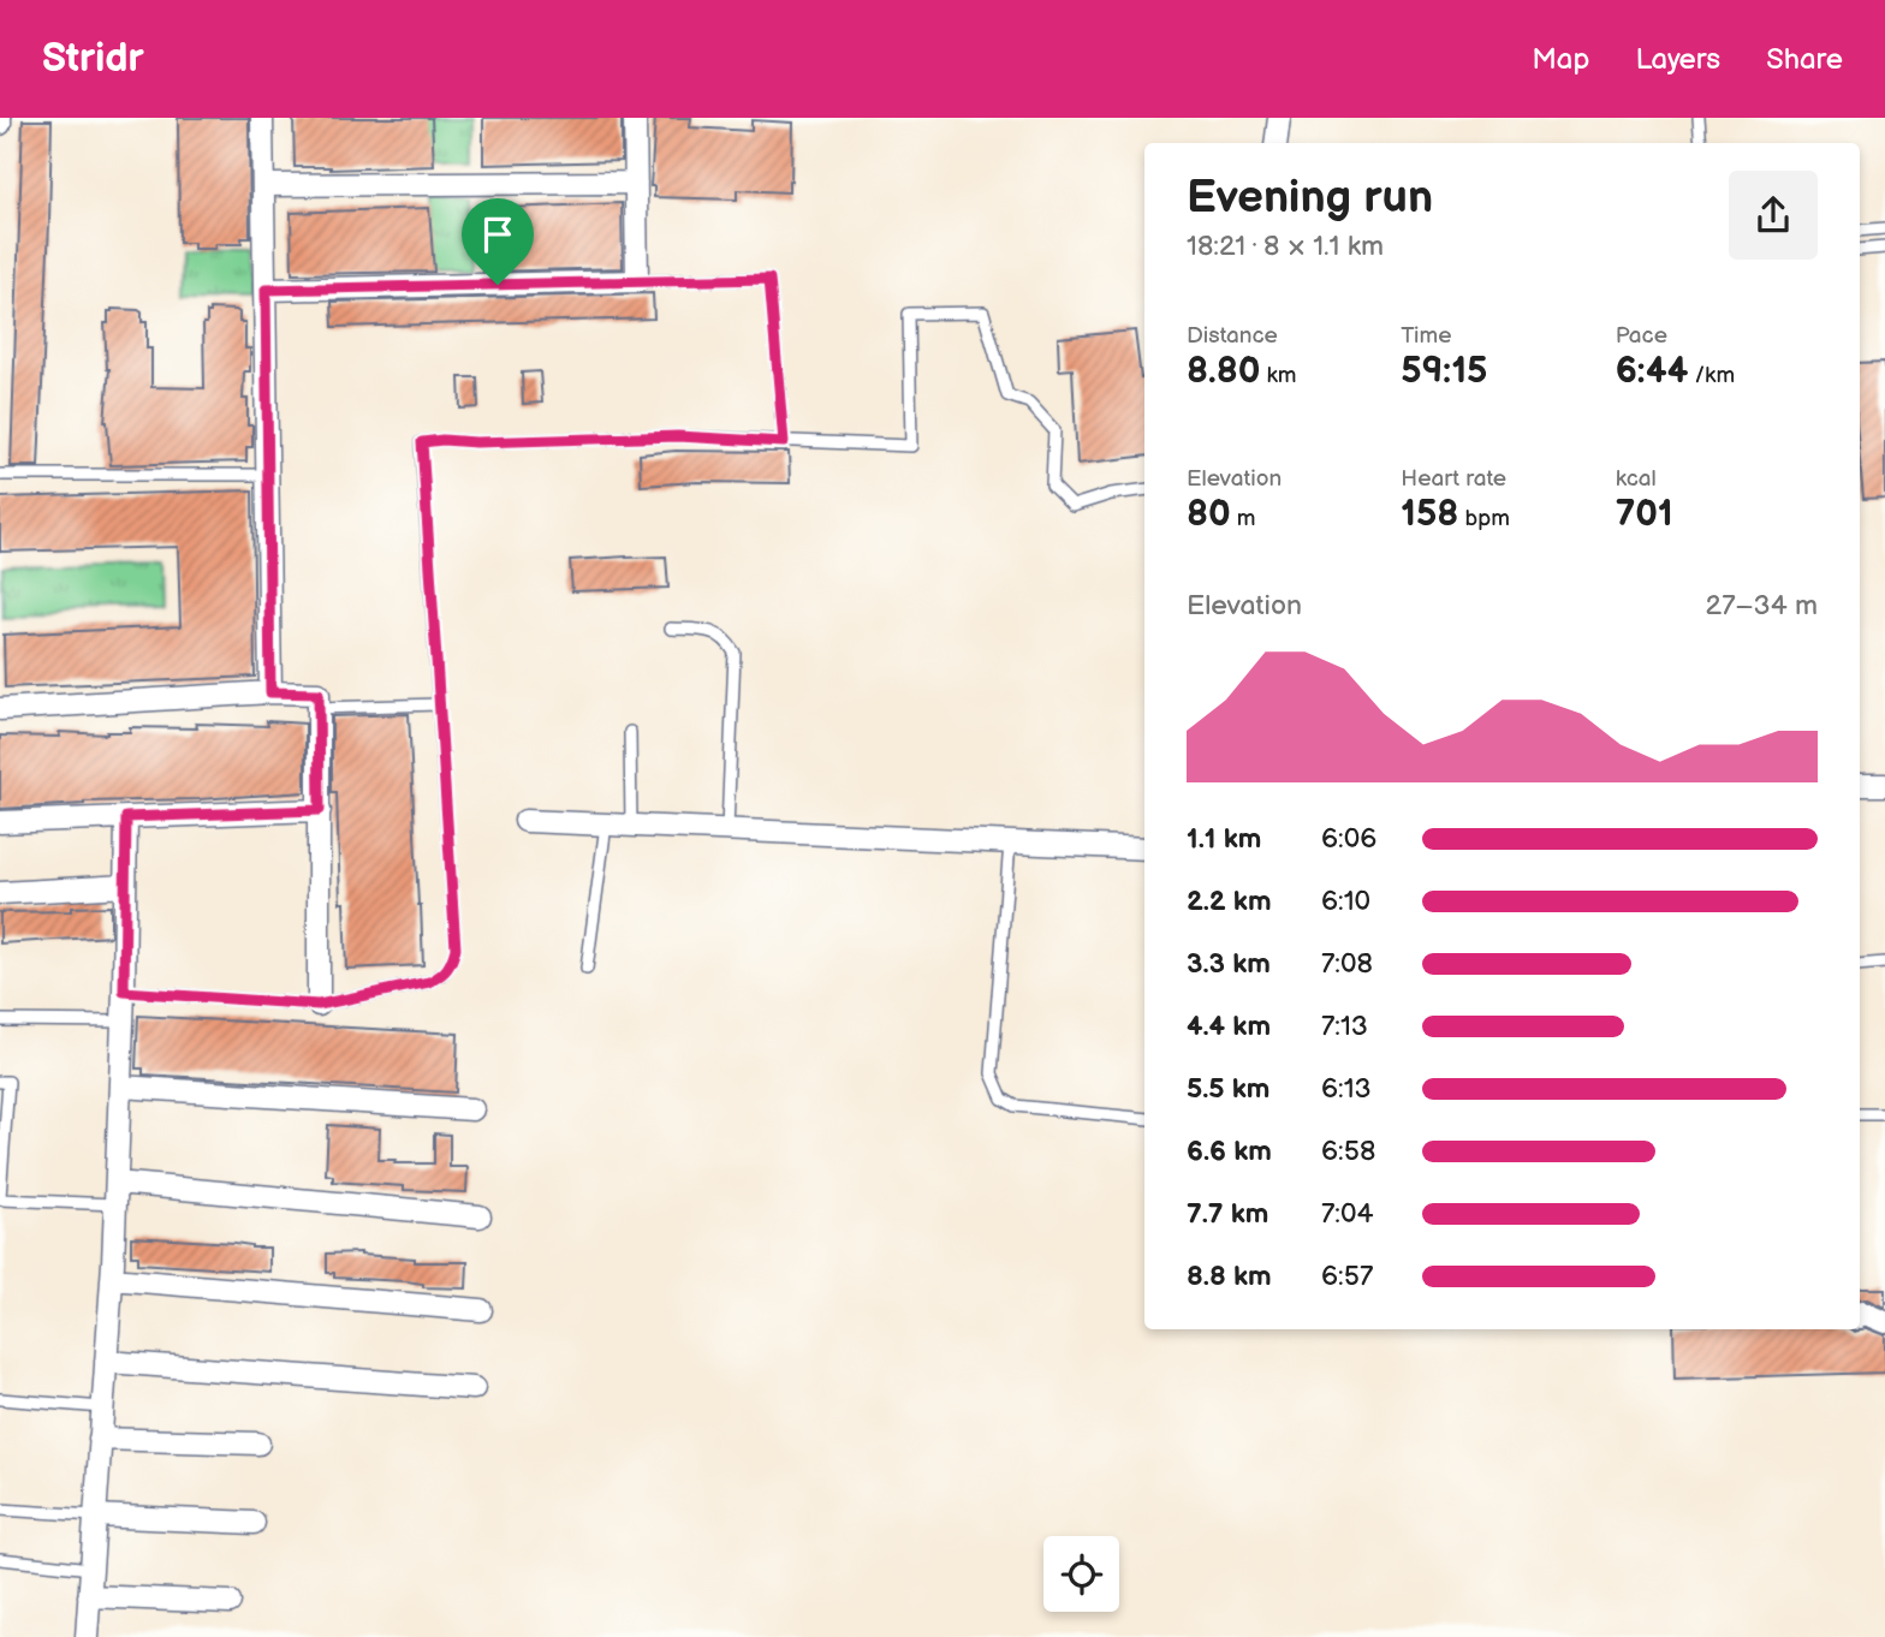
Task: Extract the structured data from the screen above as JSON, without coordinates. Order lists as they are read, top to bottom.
{
  "page": {
    "header": "Stridr",
    "nav": ["Map", "Layers", "Share"],
    "heading": ["Evening run", "18:21 · 8 × 1.1 km"],
    "stats": [
      ["Distance", "8.80 km"],
      ["Time", "59:15"],
      ["Pace", "6:44 /km"],
      ["Elevation", "80 m"],
      ["Heart rate", "158 bpm"],
      ["kcal", "701"]
    ],
    "chart": ["Elevation", "27–34 m"],
    "list": [
      {
        "name": "1.1 km",
        "note": "6:06"
      },
      {
        "name": "2.2 km",
        "note": "6:10"
      },
      {
        "name": "3.3 km",
        "note": "7:08"
      },
      {
        "name": "4.4 km",
        "note": "7:13"
      },
      {
        "name": "5.5 km",
        "note": "6:13"
      },
      {
        "name": "6.6 km",
        "note": "6:58"
      },
      {
        "name": "7.7 km",
        "note": "7:04"
      },
      {
        "name": "8.8 km",
        "note": "6:57"
      }
    ]
  }
}
